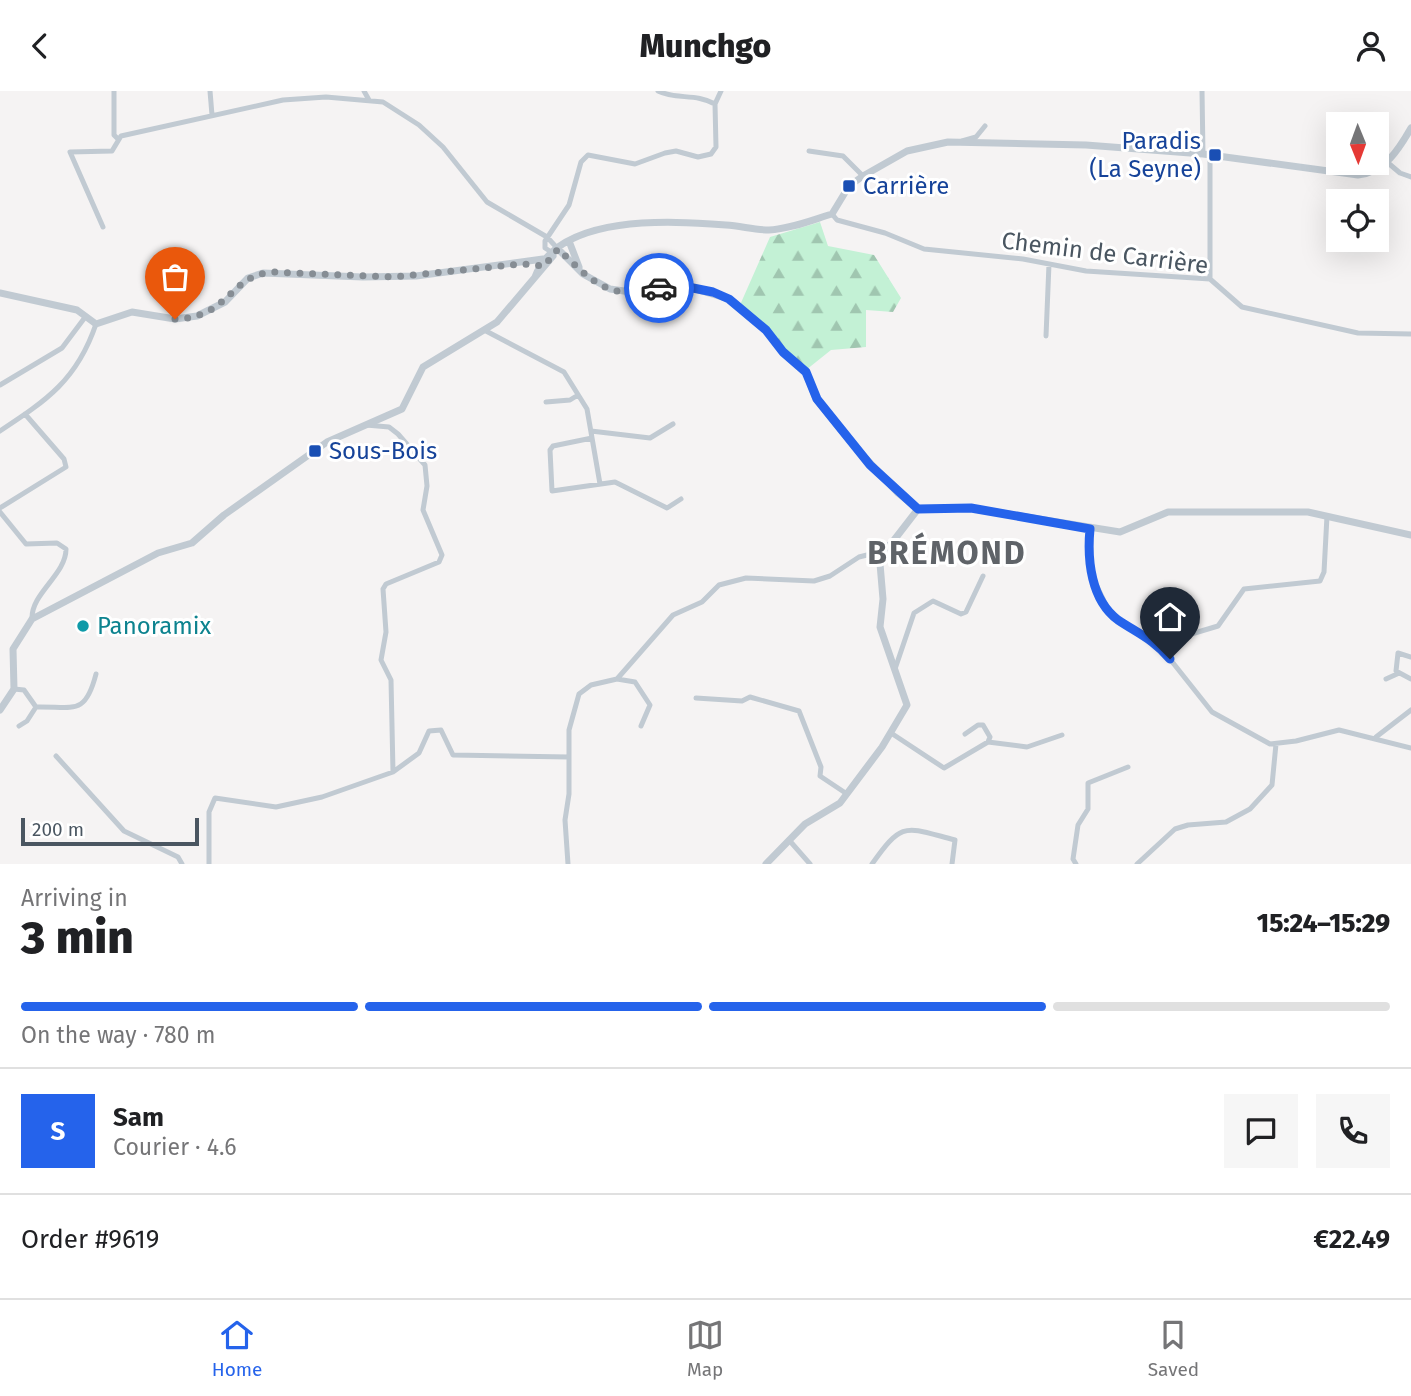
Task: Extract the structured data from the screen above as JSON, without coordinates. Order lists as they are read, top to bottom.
{
  "streets": {
    "street": ["Chemin de Carrière"]
  },
  "districts": ["BRÉMOND"],
  "places": {
    "transit": ["Paradis (La Seyne)", "Carrière", "Sous-Bois"],
    "other": ["Panoramix"]
  },
  "scale_bar": "200 m",
  "north": "bottom",
  "page": {
    "header": "Munchgo",
    "scale": "200 m",
    "heading": ["3 min", "Arriving in", "15:24–15:29"],
    "panel": [
      "Sam",
      "Courier · 4.6",
      "Order #9619",
      "€22.49"
    ],
    "bar": "On the way · 780 m",
    "round": "S",
    "tabs": ["Home", "Map", "Saved"]
  }
}
